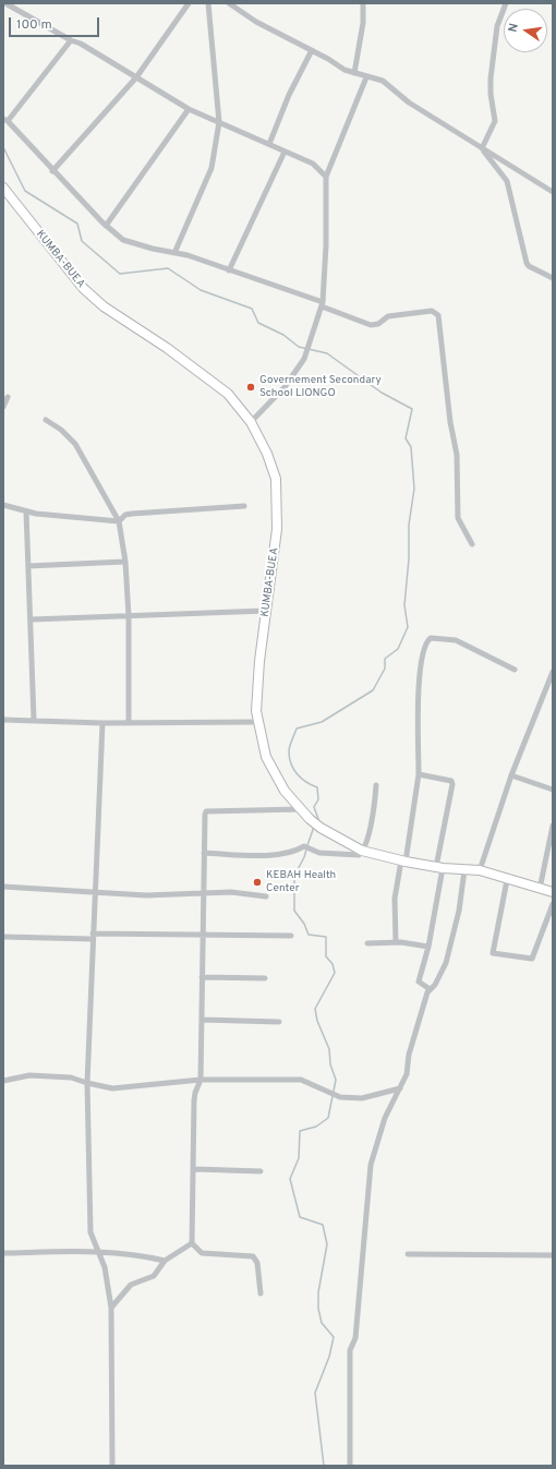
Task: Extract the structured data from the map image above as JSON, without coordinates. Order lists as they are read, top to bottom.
{
  "streets": {
    "highway": ["KUMBA-BUEA"]
  },
  "places": ["Governement Secondary School LIONGO", "KEBAH Health Center"],
  "scale_bar": "100 m",
  "north": "left"
}
